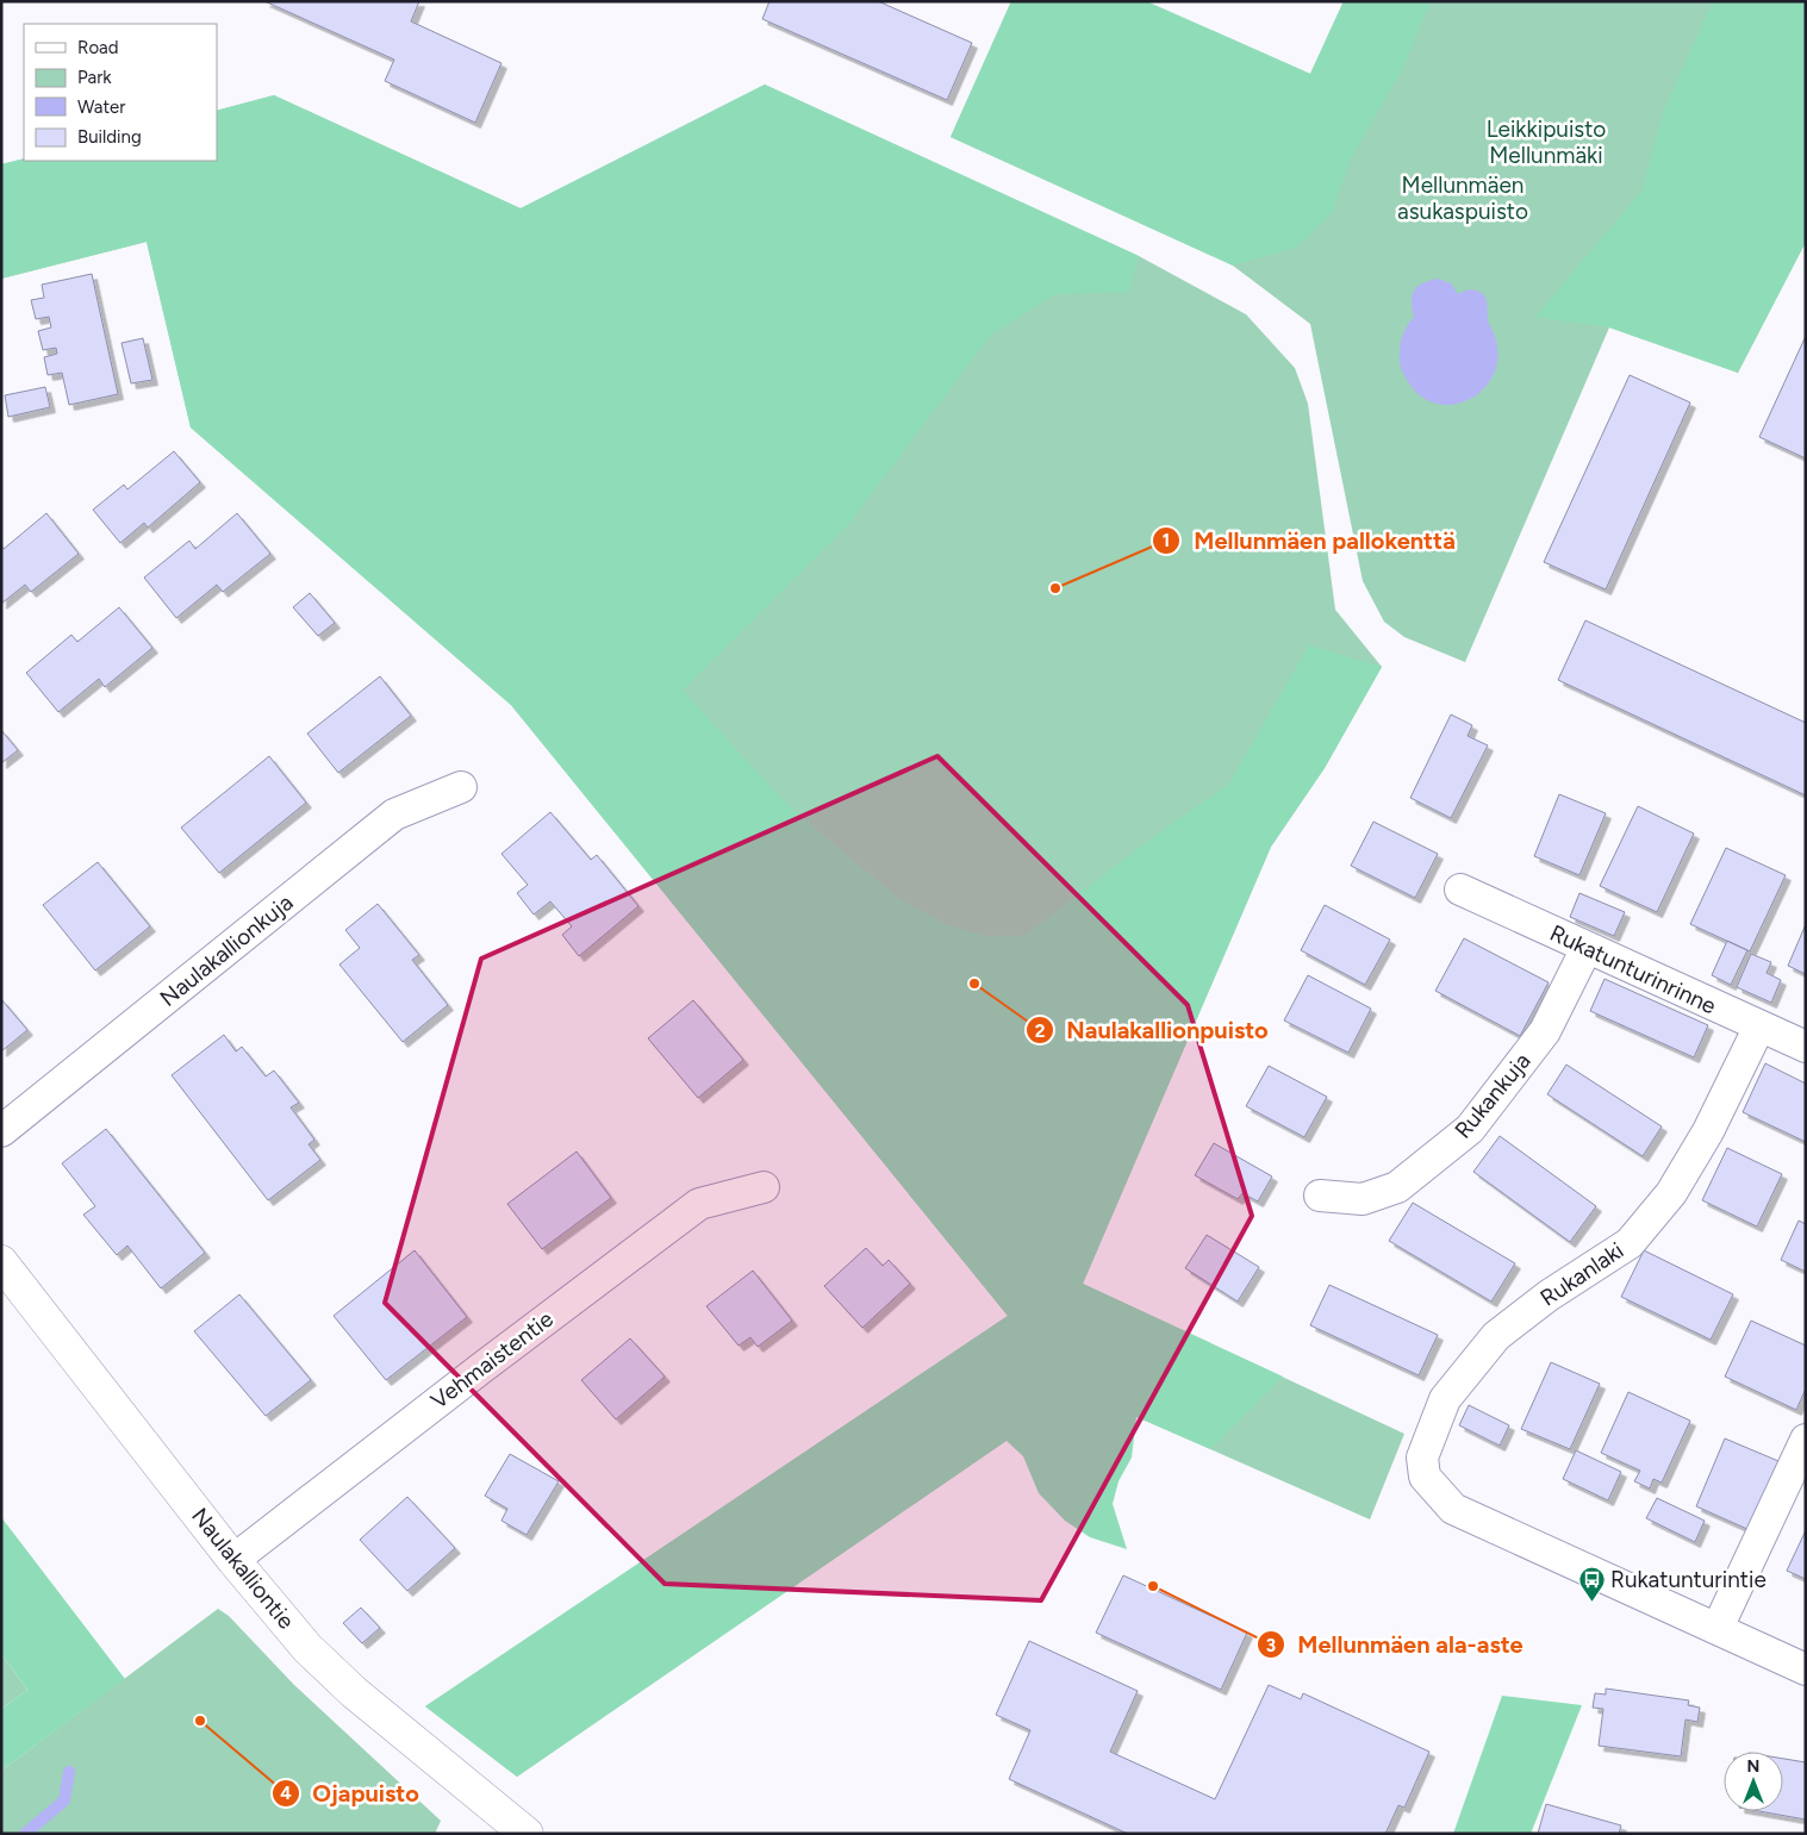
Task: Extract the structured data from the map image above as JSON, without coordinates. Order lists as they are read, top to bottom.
{
  "streets": {
    "street": [
      "Naulakallionkuja",
      "Rukatunturinrinne",
      "Rukankuja",
      "Rukanlaki",
      "Vehmaistentie",
      "Naulakalliontie"
    ]
  },
  "crossings": [
    ["Rukatunturinrinne", "Rukankuja"],
    ["Rukatunturinrinne", "Rukanlaki"],
    ["Vehmaistentie", "Naulakalliontie"]
  ],
  "parks": ["Leikkipuisto Mellunmäki", "Mellunmäen asukaspuisto"],
  "places": {
    "other": [
      "Mellunmäen pallokenttä",
      "Naulakallionpuisto",
      "Mellunmäen ala-aste",
      "Ojapuisto"
    ],
    "bus stop": ["Rukatunturintie"]
  },
  "legend": [
    "Road",
    "Park",
    "Water",
    "Building"
  ],
  "north": "top"
}
